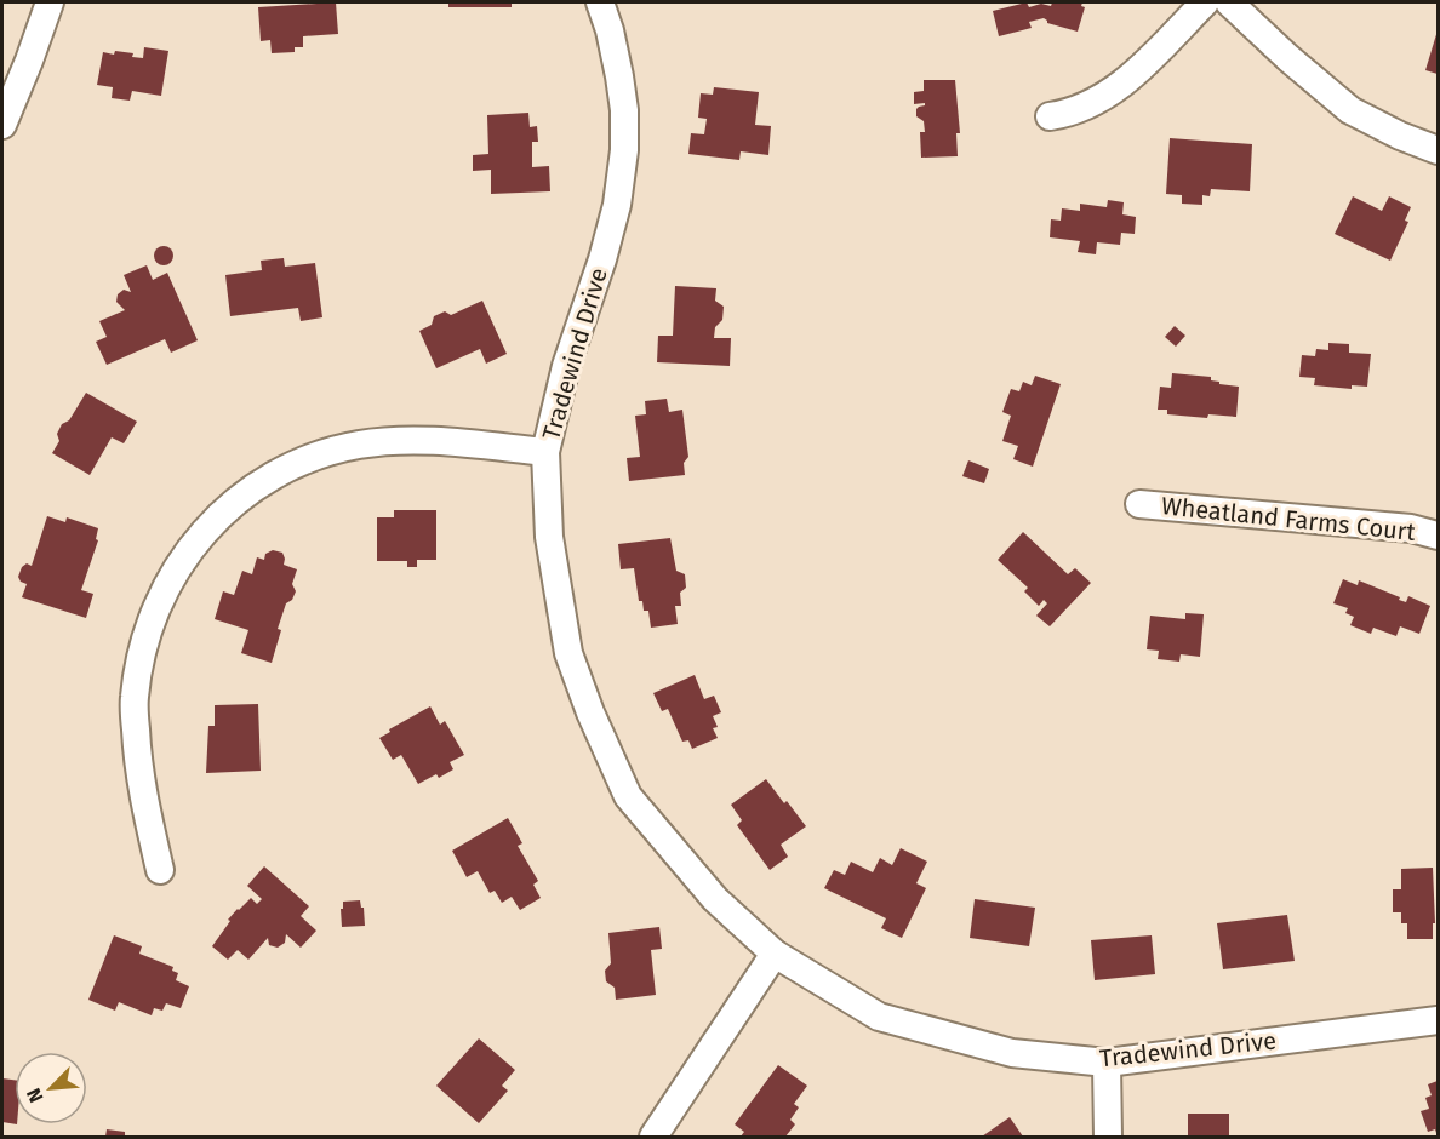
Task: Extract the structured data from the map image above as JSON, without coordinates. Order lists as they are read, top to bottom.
{
  "streets": {
    "street": ["Tradewind Drive", "Wheatland Farms Court"]
  },
  "north": "bottom left"
}
